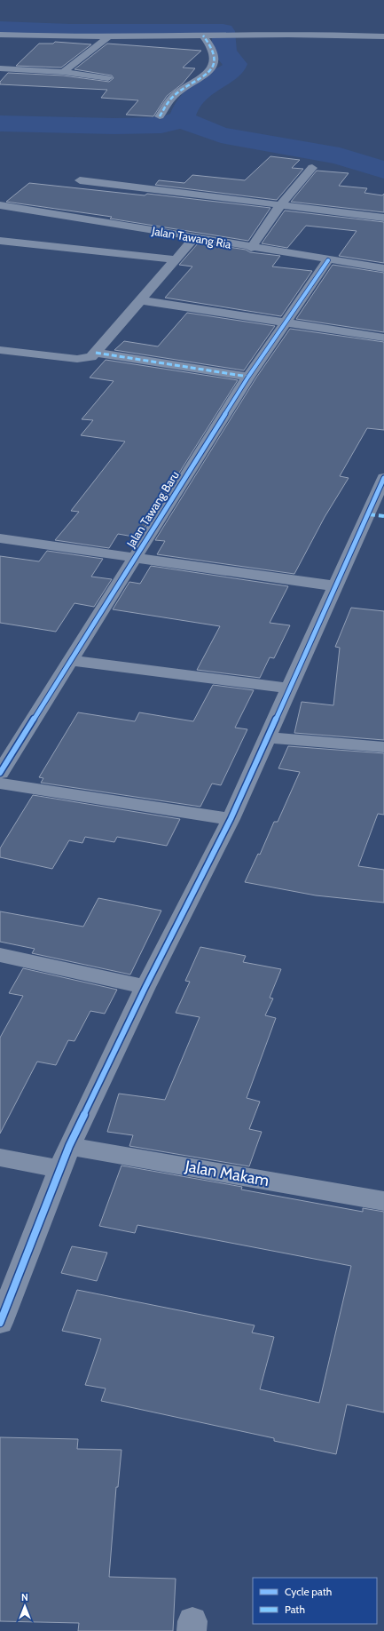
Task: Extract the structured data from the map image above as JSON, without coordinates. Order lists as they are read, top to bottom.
{
  "streets": {
    "street": ["Jalan Tawang Ria", "Jalan Tawang Baru", "Jalan Makam"]
  },
  "crossings": [
    ["Jalan Tawang Ria", "Jalan Tawang Baru"]
  ],
  "legend": ["Cycle path", "Path"],
  "north": "top"
}
